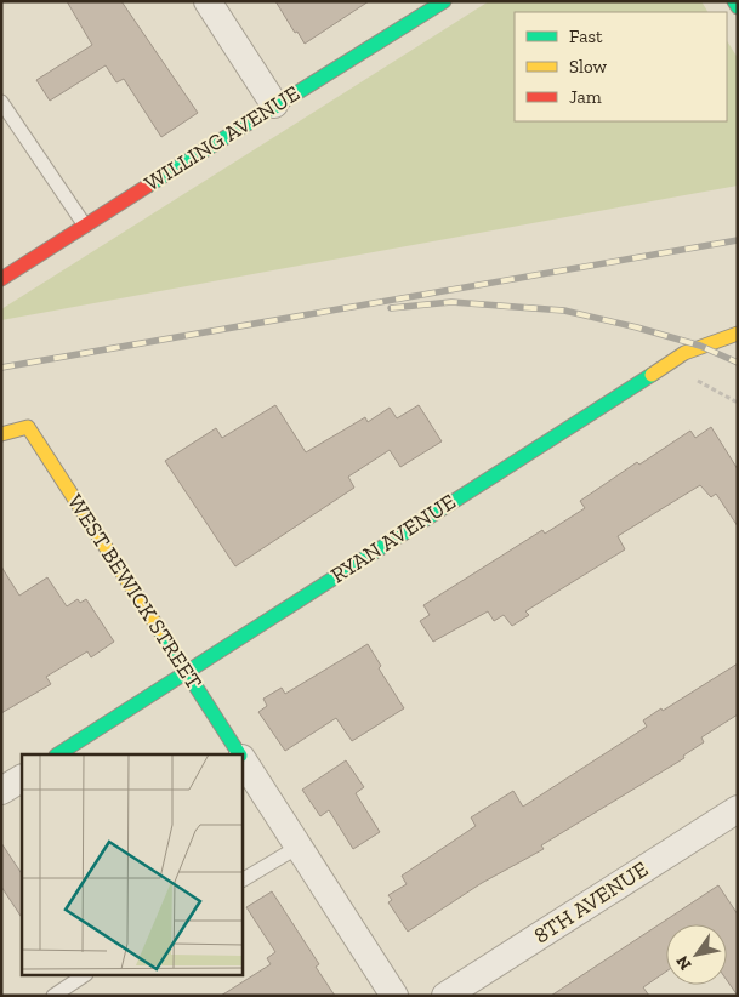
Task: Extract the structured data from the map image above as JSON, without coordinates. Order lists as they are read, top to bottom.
{
  "streets": {
    "street": [
      "WILLING AVENUE",
      "RYAN AVENUE",
      "WEST BEWICK STREET",
      "8TH AVENUE"
    ]
  },
  "crossings": [
    ["RYAN AVENUE", "WEST BEWICK STREET"]
  ],
  "legend": ["Fast", "Slow", "Jam"],
  "north": "bottom left"
}
